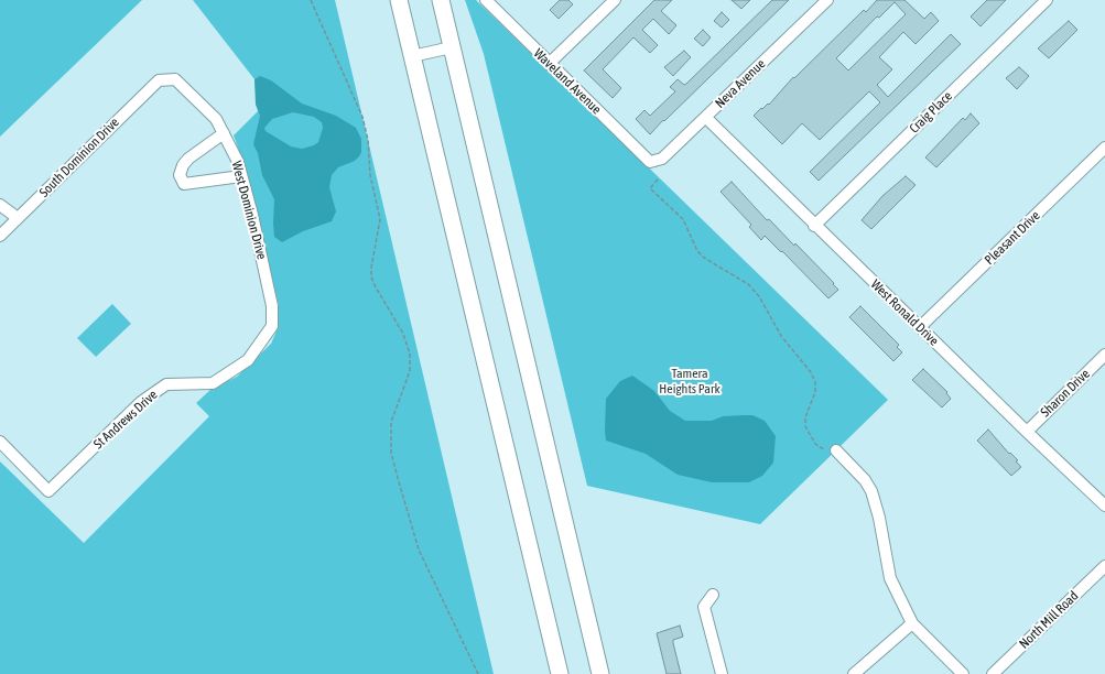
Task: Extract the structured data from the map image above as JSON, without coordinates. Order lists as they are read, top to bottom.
{
  "streets": {
    "street": [
      "Waveland Avenue",
      "Neva Avenue",
      "Craig Place",
      "South Dominion Drive",
      "West Dominion Drive",
      "Pleasant Drive",
      "West Ronald Drive",
      "Sharon Drive",
      "St Andrews Drive",
      "North Mill Road"
    ]
  },
  "crossings": [
    ["Waveland Avenue", "Neva Avenue"],
    ["Neva Avenue", "West Ronald Drive"],
    ["Craig Place", "West Ronald Drive"],
    ["South Dominion Drive", "West Dominion Drive"],
    ["West Dominion Drive", "St Andrews Drive"],
    ["Pleasant Drive", "West Ronald Drive"],
    ["West Ronald Drive", "Sharon Drive"]
  ],
  "parks": ["Tamera Heights Park"]
}
